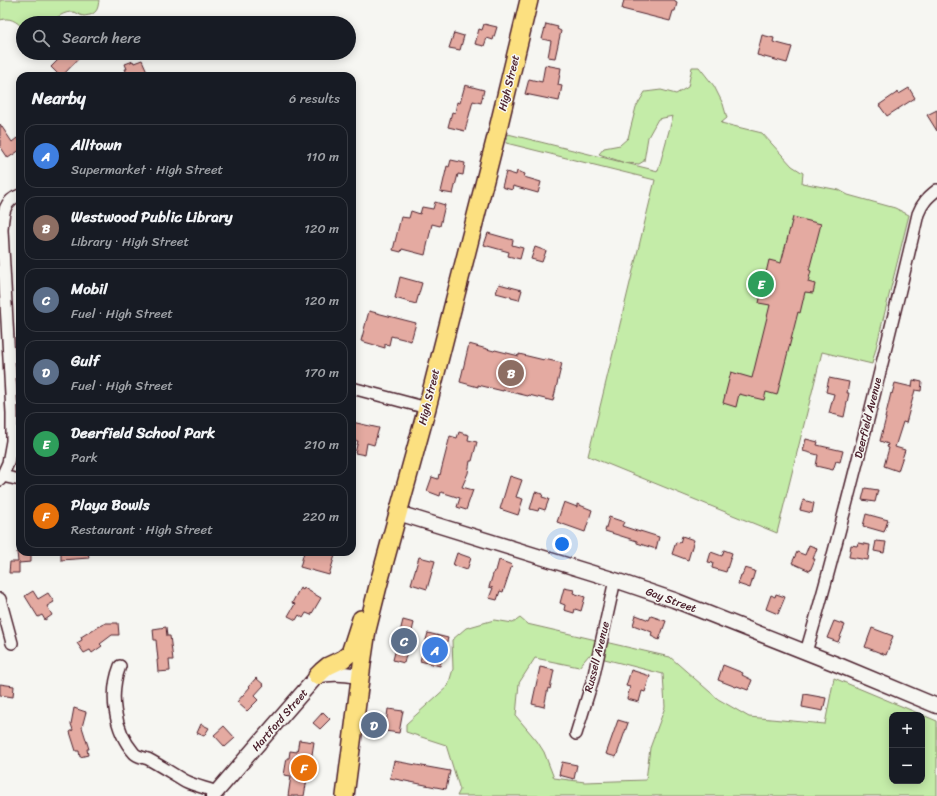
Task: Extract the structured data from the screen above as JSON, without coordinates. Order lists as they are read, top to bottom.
{
  "streets": {
    "main road": ["High Street"],
    "street": [
      "Deerfield Avenue",
      "Gay Street",
      "Russell Avenue",
      "Hartford Street"
    ]
  },
  "crossings": [
    ["High Street", "Gay Street"],
    ["Deerfield Avenue", "Gay Street"],
    ["Gay Street", "Russell Avenue"]
  ],
  "page": {
    "search": "Search here",
    "heading": ["Nearby", "6 results"],
    "list": [
      {
        "mark": "A",
        "name": "Alltown",
        "note": "Supermarket · High Street",
        "value": "110 m"
      },
      {
        "mark": "B",
        "name": "Westwood Public Library",
        "note": "Library · High Street",
        "value": "120 m"
      },
      {
        "mark": "C",
        "name": "Mobil",
        "note": "Fuel · High Street",
        "value": "120 m"
      },
      {
        "mark": "D",
        "name": "Gulf",
        "note": "Fuel · High Street",
        "value": "170 m"
      },
      {
        "mark": "E",
        "name": "Deerfield School Park",
        "note": "Park",
        "value": "210 m"
      },
      {
        "mark": "F",
        "name": "Playa Bowls",
        "note": "Restaurant · High Street",
        "value": "220 m"
      }
    ],
    "pins": [
      "E",
      "B",
      "C",
      "A",
      "D",
      "F"
    ],
    "map_buttons": ["+", "−"]
  }
}
